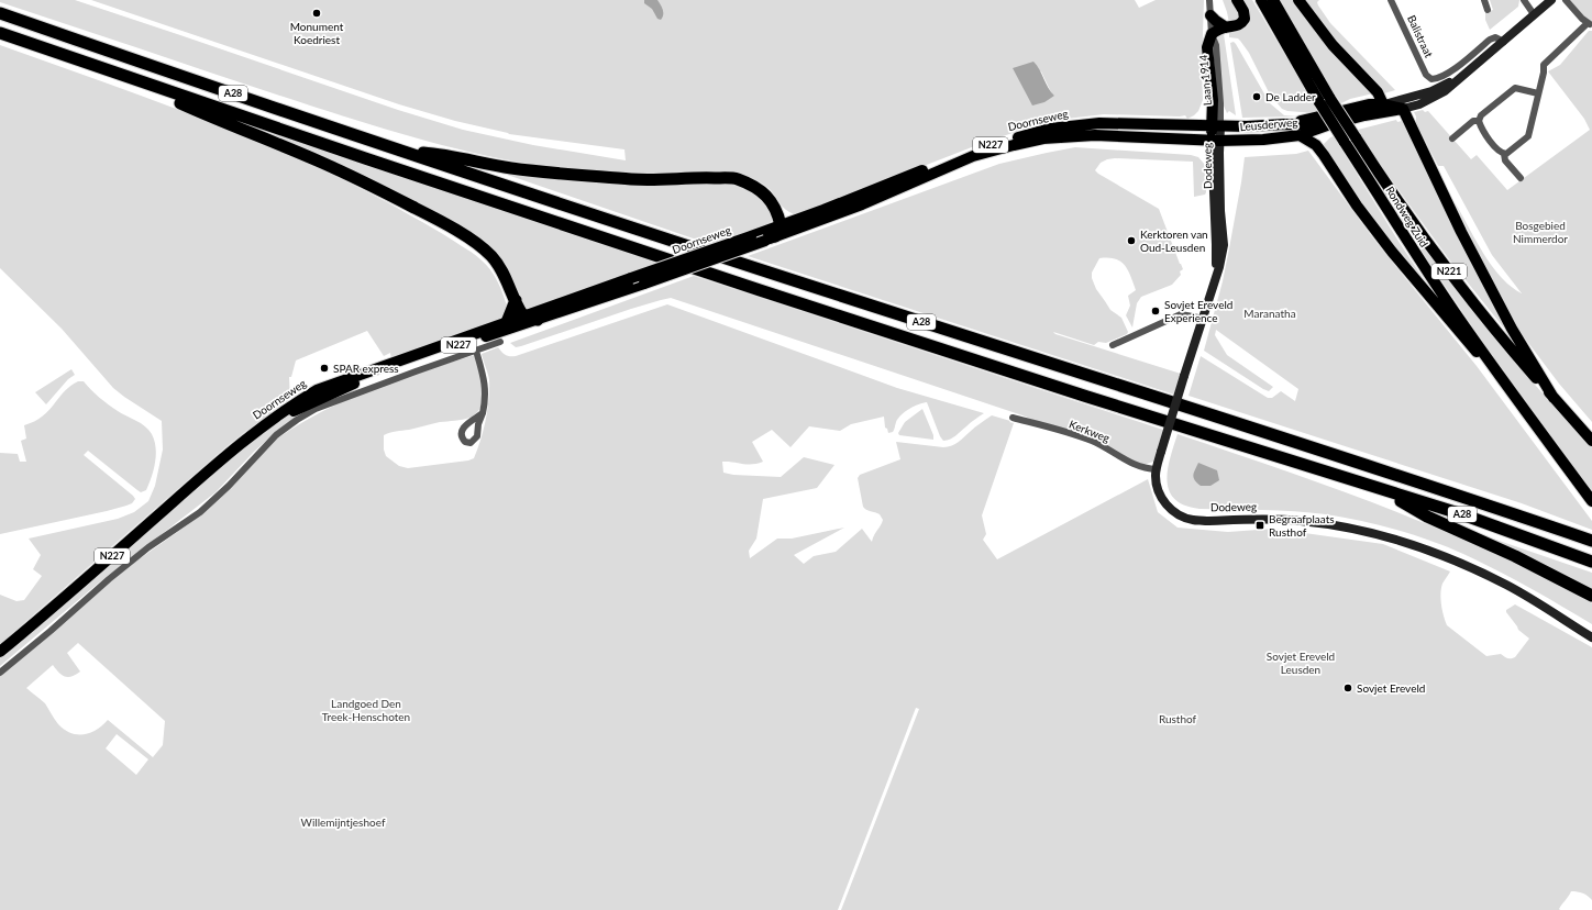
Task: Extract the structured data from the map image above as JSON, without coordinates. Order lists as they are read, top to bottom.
{
  "streets": {
    "highway": ["A28"],
    "main road": [
      "Laan 1914",
      "Doornseweg",
      "Leusderweg",
      "N227",
      "Dodeweg",
      "Rondweg Zuid",
      "N221"
    ],
    "street": ["Balistraat", "Kerkweg"]
  },
  "crossings": [
    ["Balistraat", "Leusderweg"],
    ["Laan 1914", "Doornseweg"],
    ["Laan 1914", "Leusderweg"],
    ["Laan 1914", "Dodeweg"],
    ["A28", "Doornseweg"],
    ["Doornseweg", "Leusderweg"],
    ["Doornseweg", "Dodeweg"],
    ["Leusderweg", "Dodeweg"],
    ["Leusderweg", "N221"],
    ["Dodeweg", "Kerkweg"],
    ["Rondweg Zuid", "N221"]
  ],
  "parks": [
    "Bosgebied Nimmerdor",
    "Maranatha",
    "Sovjet Ereveld Leusden",
    "Landgoed Den Treek-Henschoten",
    "Rusthof",
    "Willemijntjeshoef"
  ],
  "places": {
    "other": [
      "Monument Koedriest",
      "De Ladder",
      "Kerktoren van Oud-Leusden",
      "Sovjet Ereveld Experience",
      "SPAR express",
      "Sovjet Ereveld"
    ],
    "transit": ["Begraafplaats Rusthof"]
  }
}
